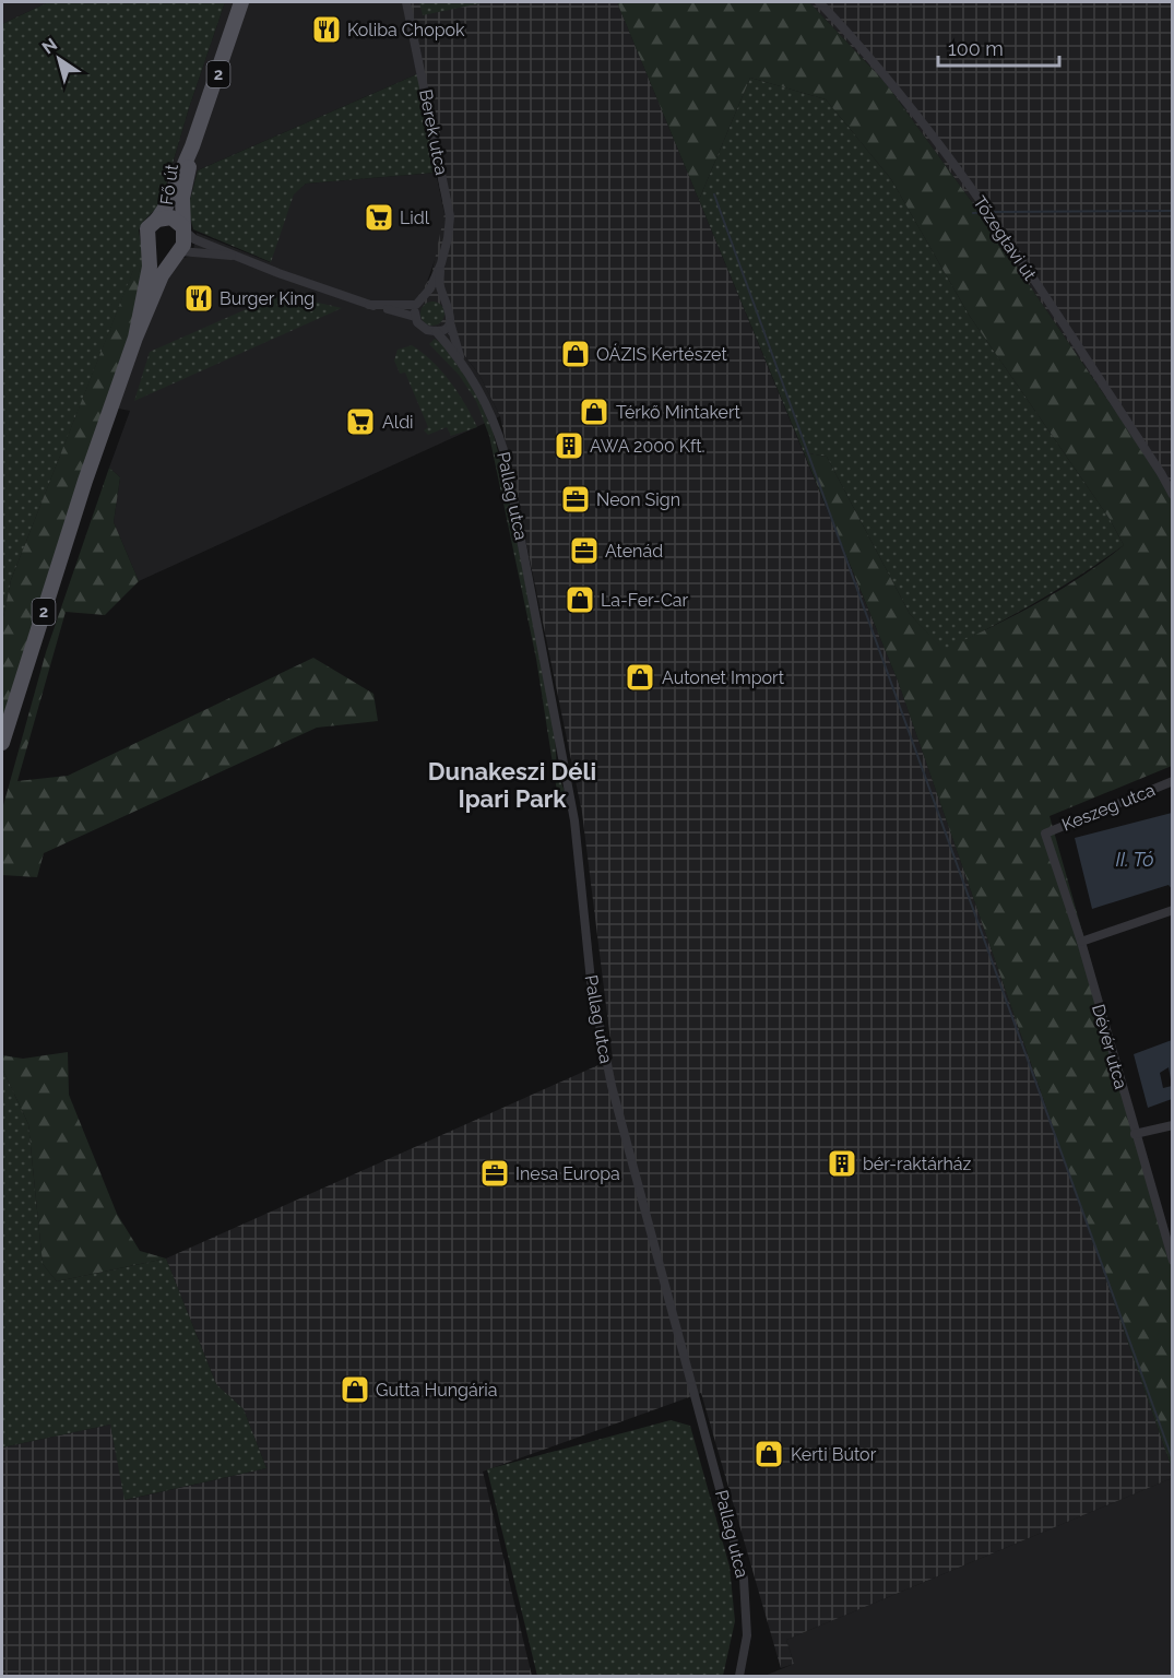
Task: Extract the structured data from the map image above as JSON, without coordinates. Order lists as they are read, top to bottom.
{
  "streets": {
    "main road": ["2", "Fő út"],
    "street": [
      "Berek utca",
      "Tőzegtavi út",
      "Pallag utca",
      "Keszeg utca",
      "Dévér utca"
    ]
  },
  "crossings": [
    ["2", "Fő út"],
    ["Berek utca", "Pallag utca"],
    ["Keszeg utca", "Dévér utca"]
  ],
  "districts": ["Dunakeszi Déli Ipari Park"],
  "water": ["II. Tó"],
  "places": {
    "restaurant": ["Koliba Chopok", "Burger King"],
    "supermarket": ["Lidl", "Aldi"],
    "shop": [
      "OÁZIS Kertészet",
      "Térkő Mintakert",
      "La-Fer-Car",
      "Autonet Import",
      "Gutta Hungária",
      "Kerti Bútor"
    ],
    "building": ["AWA 2000 Kft.", "bér-raktárház"],
    "office": ["Neon Sign", "Atenád", "Inesa Europa"]
  },
  "scale_bar": "100 m",
  "north": "top left"
}
